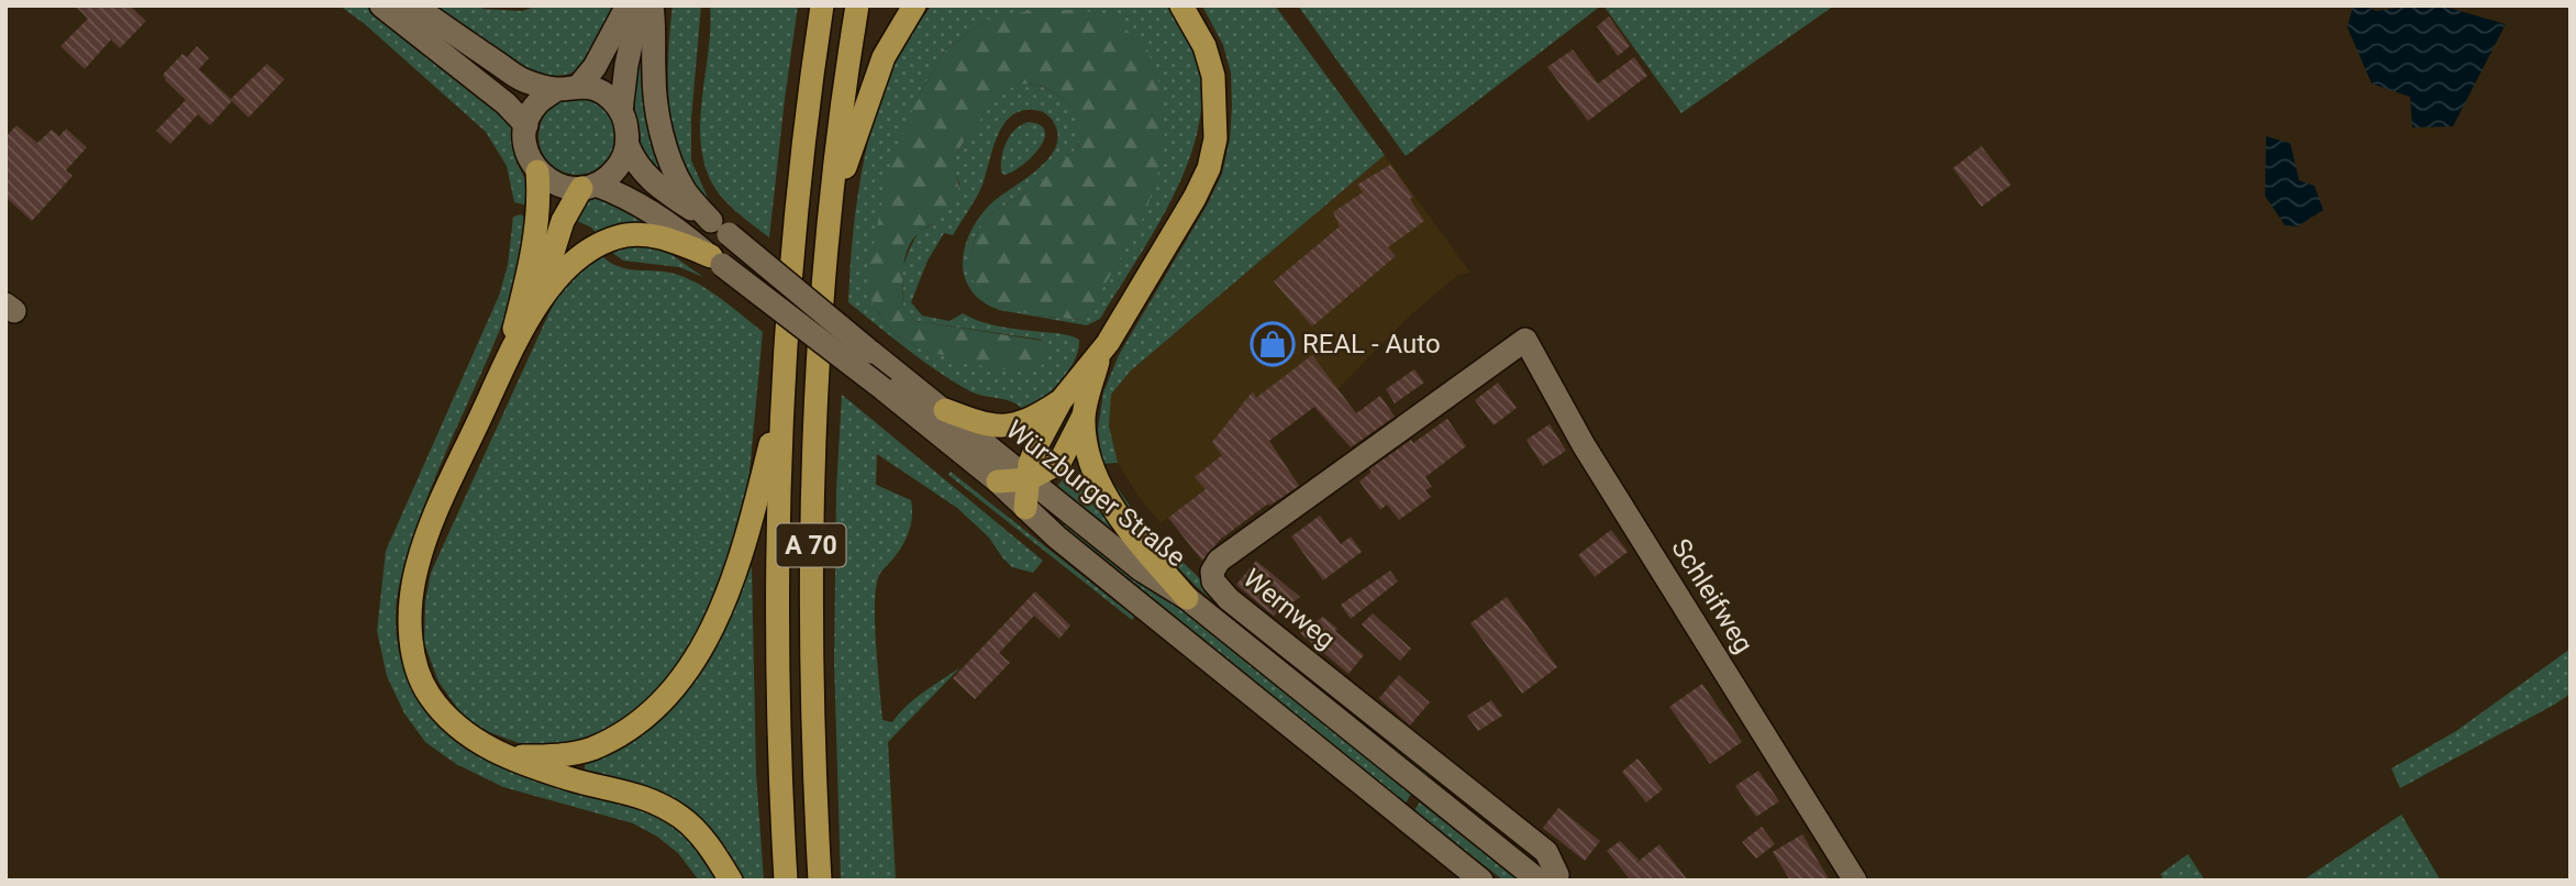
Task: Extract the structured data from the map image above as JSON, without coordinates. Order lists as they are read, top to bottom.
{
  "streets": {
    "highway": ["A 70"],
    "main road": ["Würzburger Straße", "Schleifweg", "Wernweg"]
  },
  "crossings": [
    ["Schleifweg", "Wernweg"]
  ],
  "places": {
    "shop": ["REAL - Auto"]
  }
}
